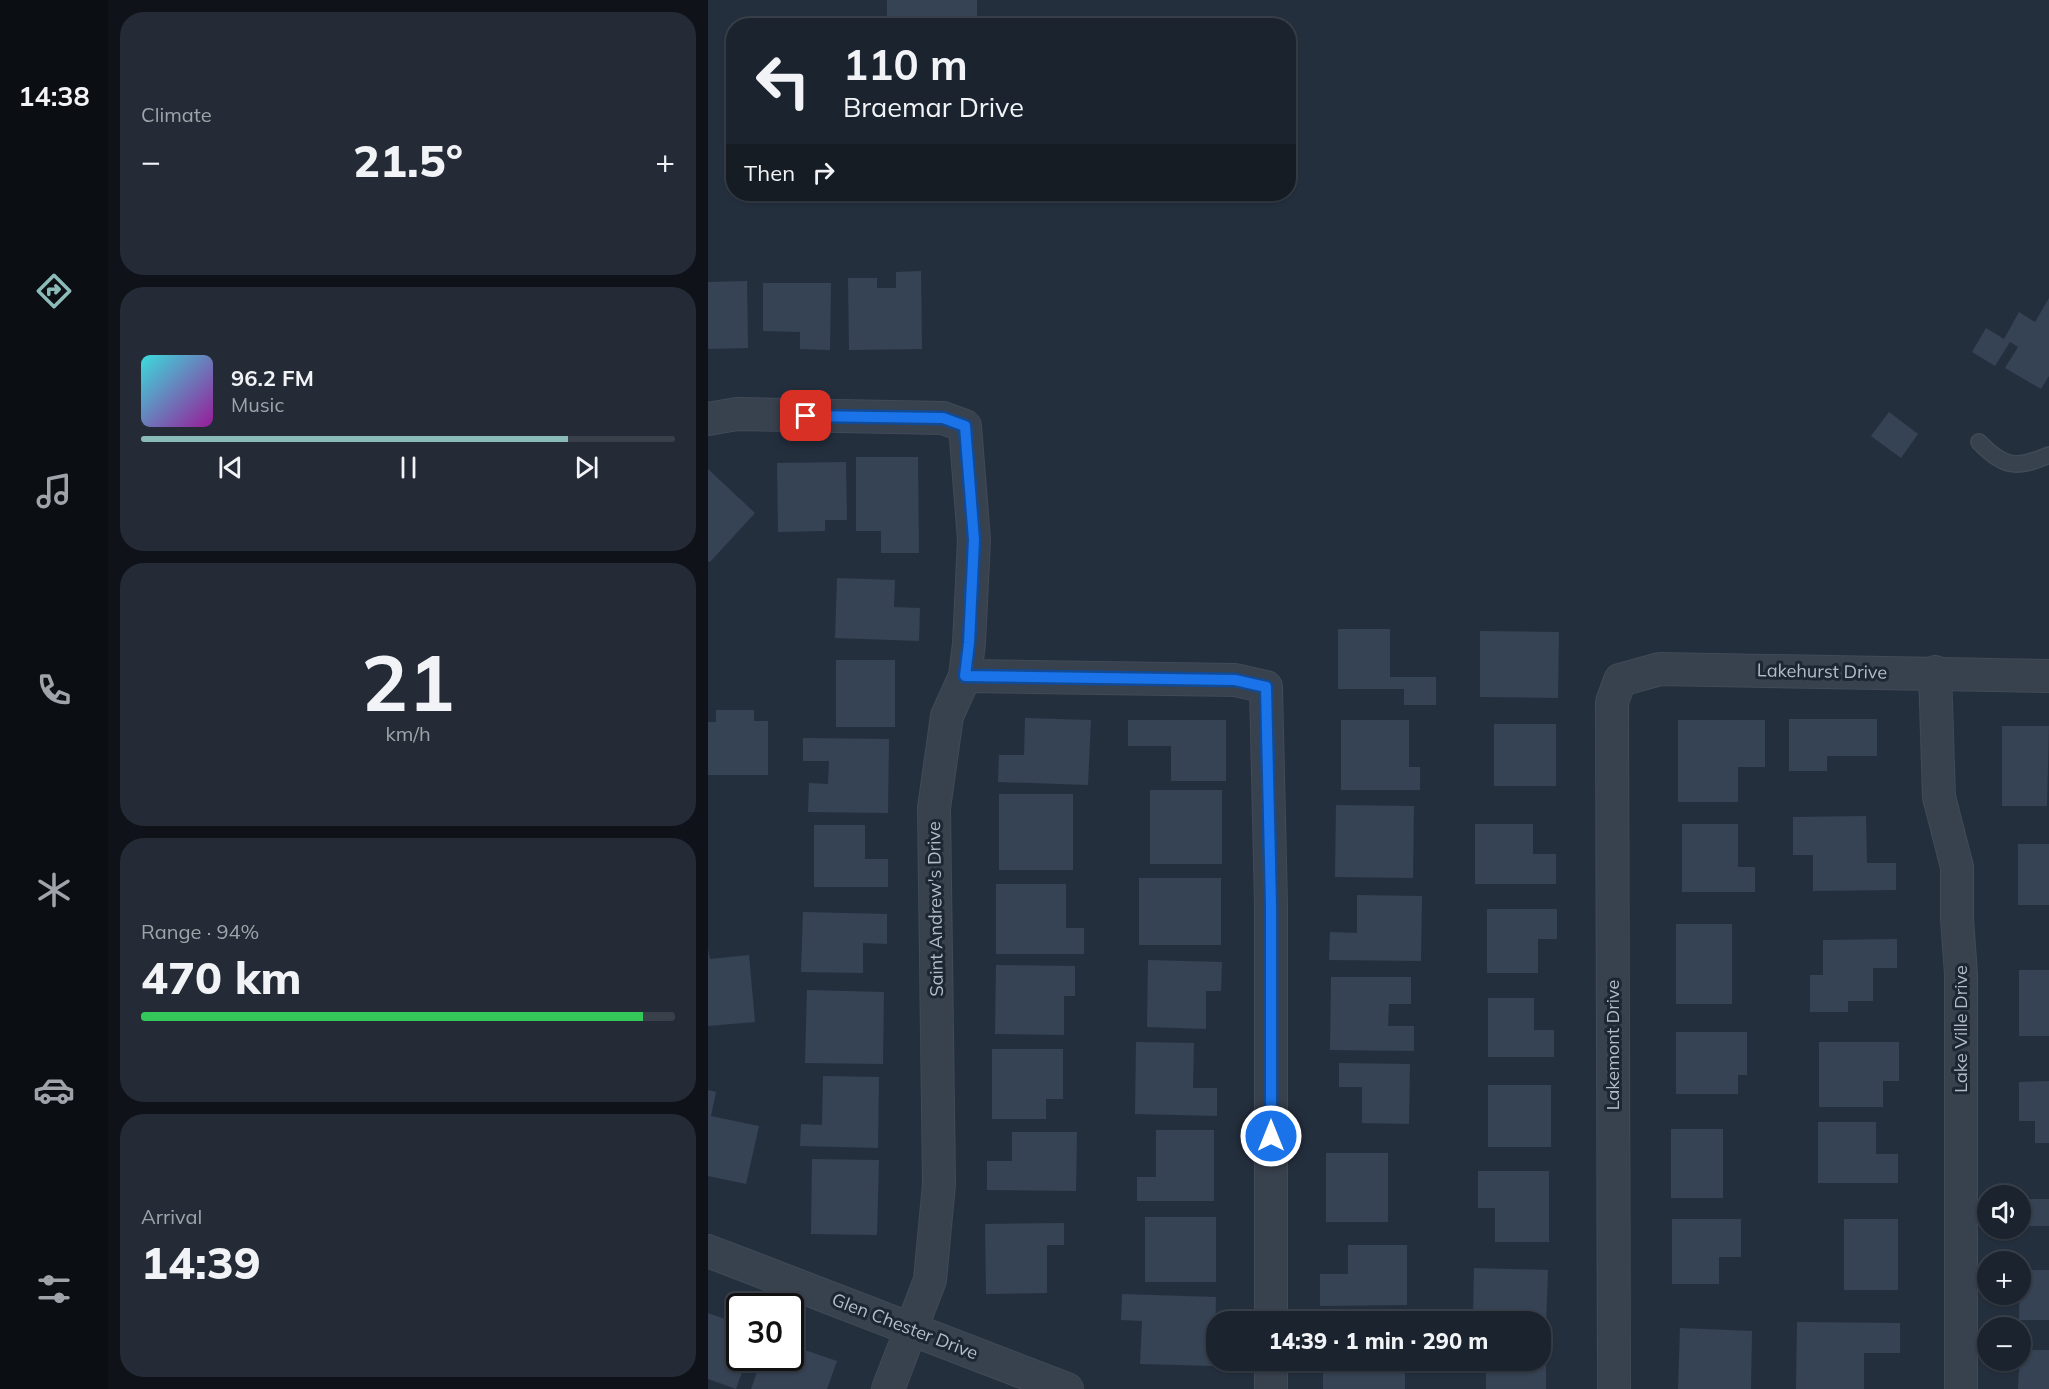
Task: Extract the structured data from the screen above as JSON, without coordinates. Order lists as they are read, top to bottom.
{
  "streets": {
    "street": [
      "Lakehurst Drive",
      "Saint Andrew's Drive",
      "Lake Ville Drive",
      "Lakemont Drive",
      "Glen Chester Drive"
    ]
  },
  "crossings": [
    ["Lakehurst Drive", "Lake Ville Drive"],
    ["Lakehurst Drive", "Lakemont Drive"],
    ["Saint Andrew's Drive", "Glen Chester Drive"]
  ],
  "page": {
    "tabs": "14:38",
    "tile": [
      "Climate",
      ["21", "km/h"],
      ["Range · 94%", "470 km"],
      ["Arrival", "14:39"]
    ],
    "turn": ["110 m", "Braemar Drive"],
    "heat": ["−", "21.5°", "+"],
    "then": "Then",
    "song": ["96.2 FM", "Music"],
    "map_buttons": ["+", "−"],
    "limit": "30",
    "trip": "14:39 · 1 min · 290 m"
  }
}
